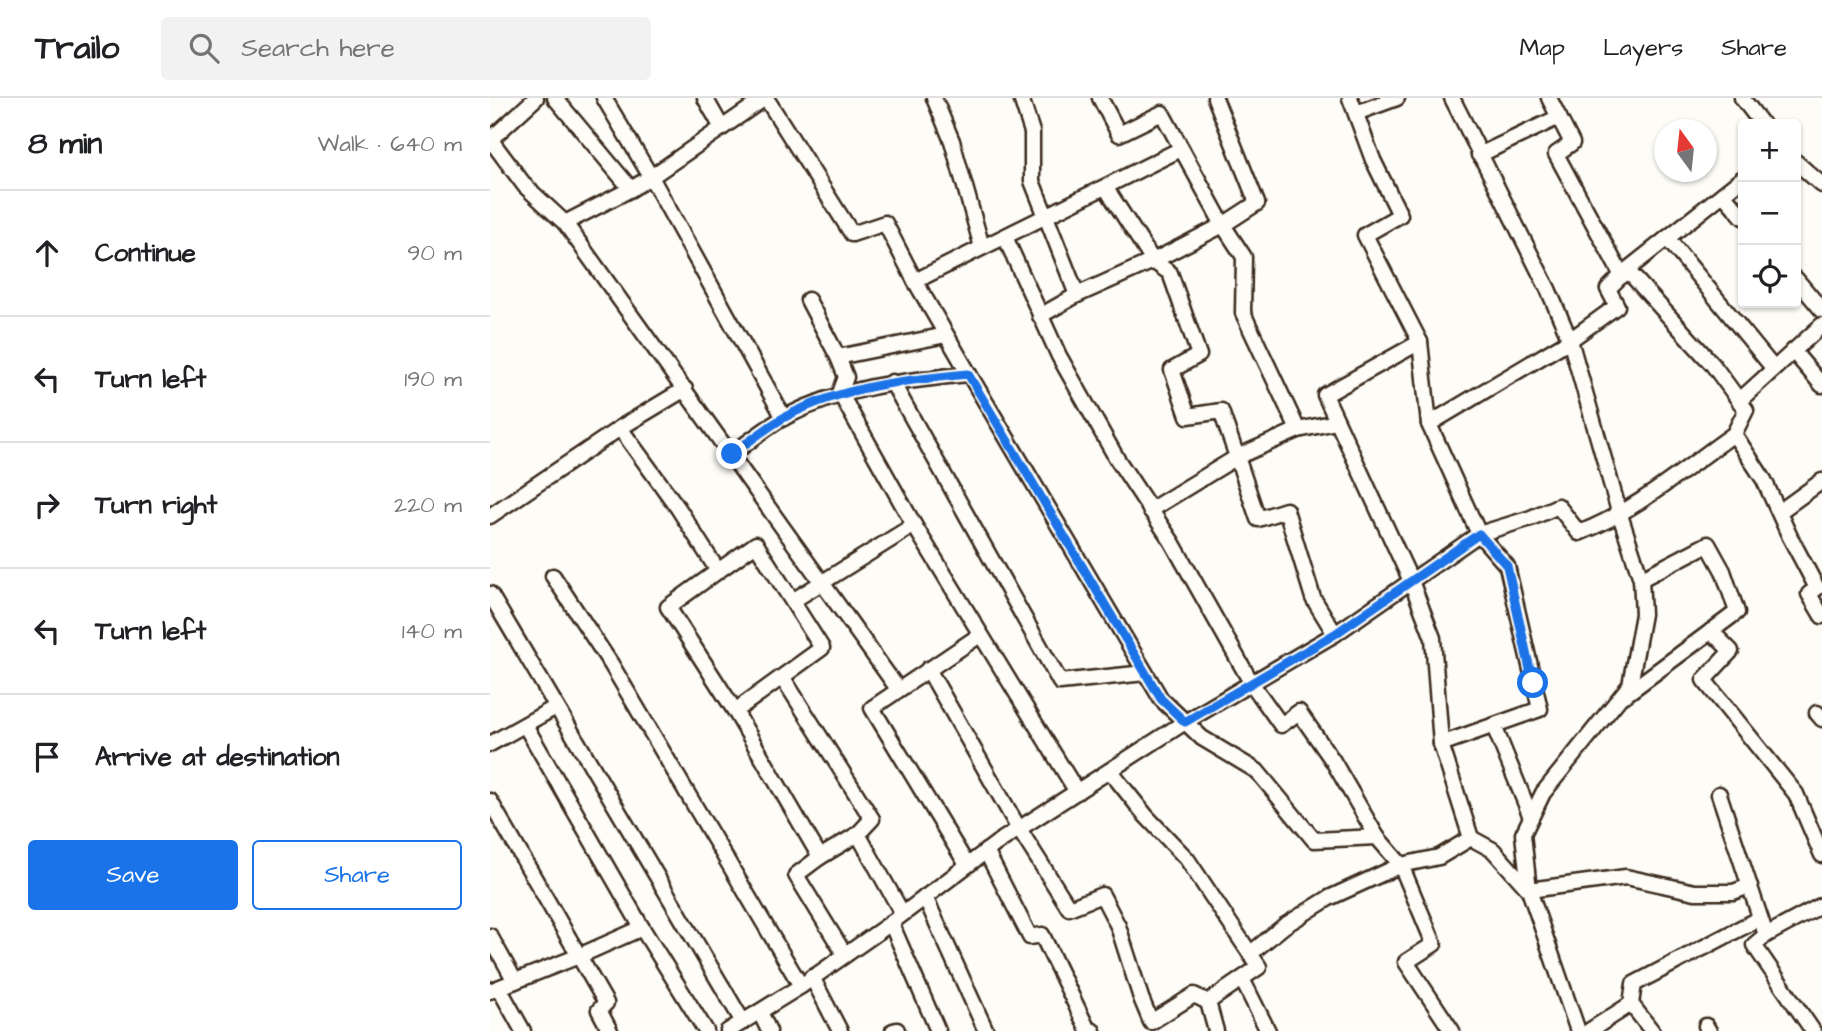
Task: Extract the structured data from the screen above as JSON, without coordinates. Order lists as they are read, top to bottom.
{
  "north": "top",
  "page": {
    "header": "Trailo",
    "search": "Search here",
    "nav": ["Map", "Layers", "Share"],
    "heading": ["8 min", "Walk · 640 m"],
    "map_buttons": ["+", "−"],
    "list": [
      ["Continue", "90 m"],
      ["Turn left", "190 m"],
      ["Turn right", "220 m"],
      ["Turn left", "140 m"],
      "Arrive at destination"
    ],
    "buttons": ["Save", "Share"]
  }
}
